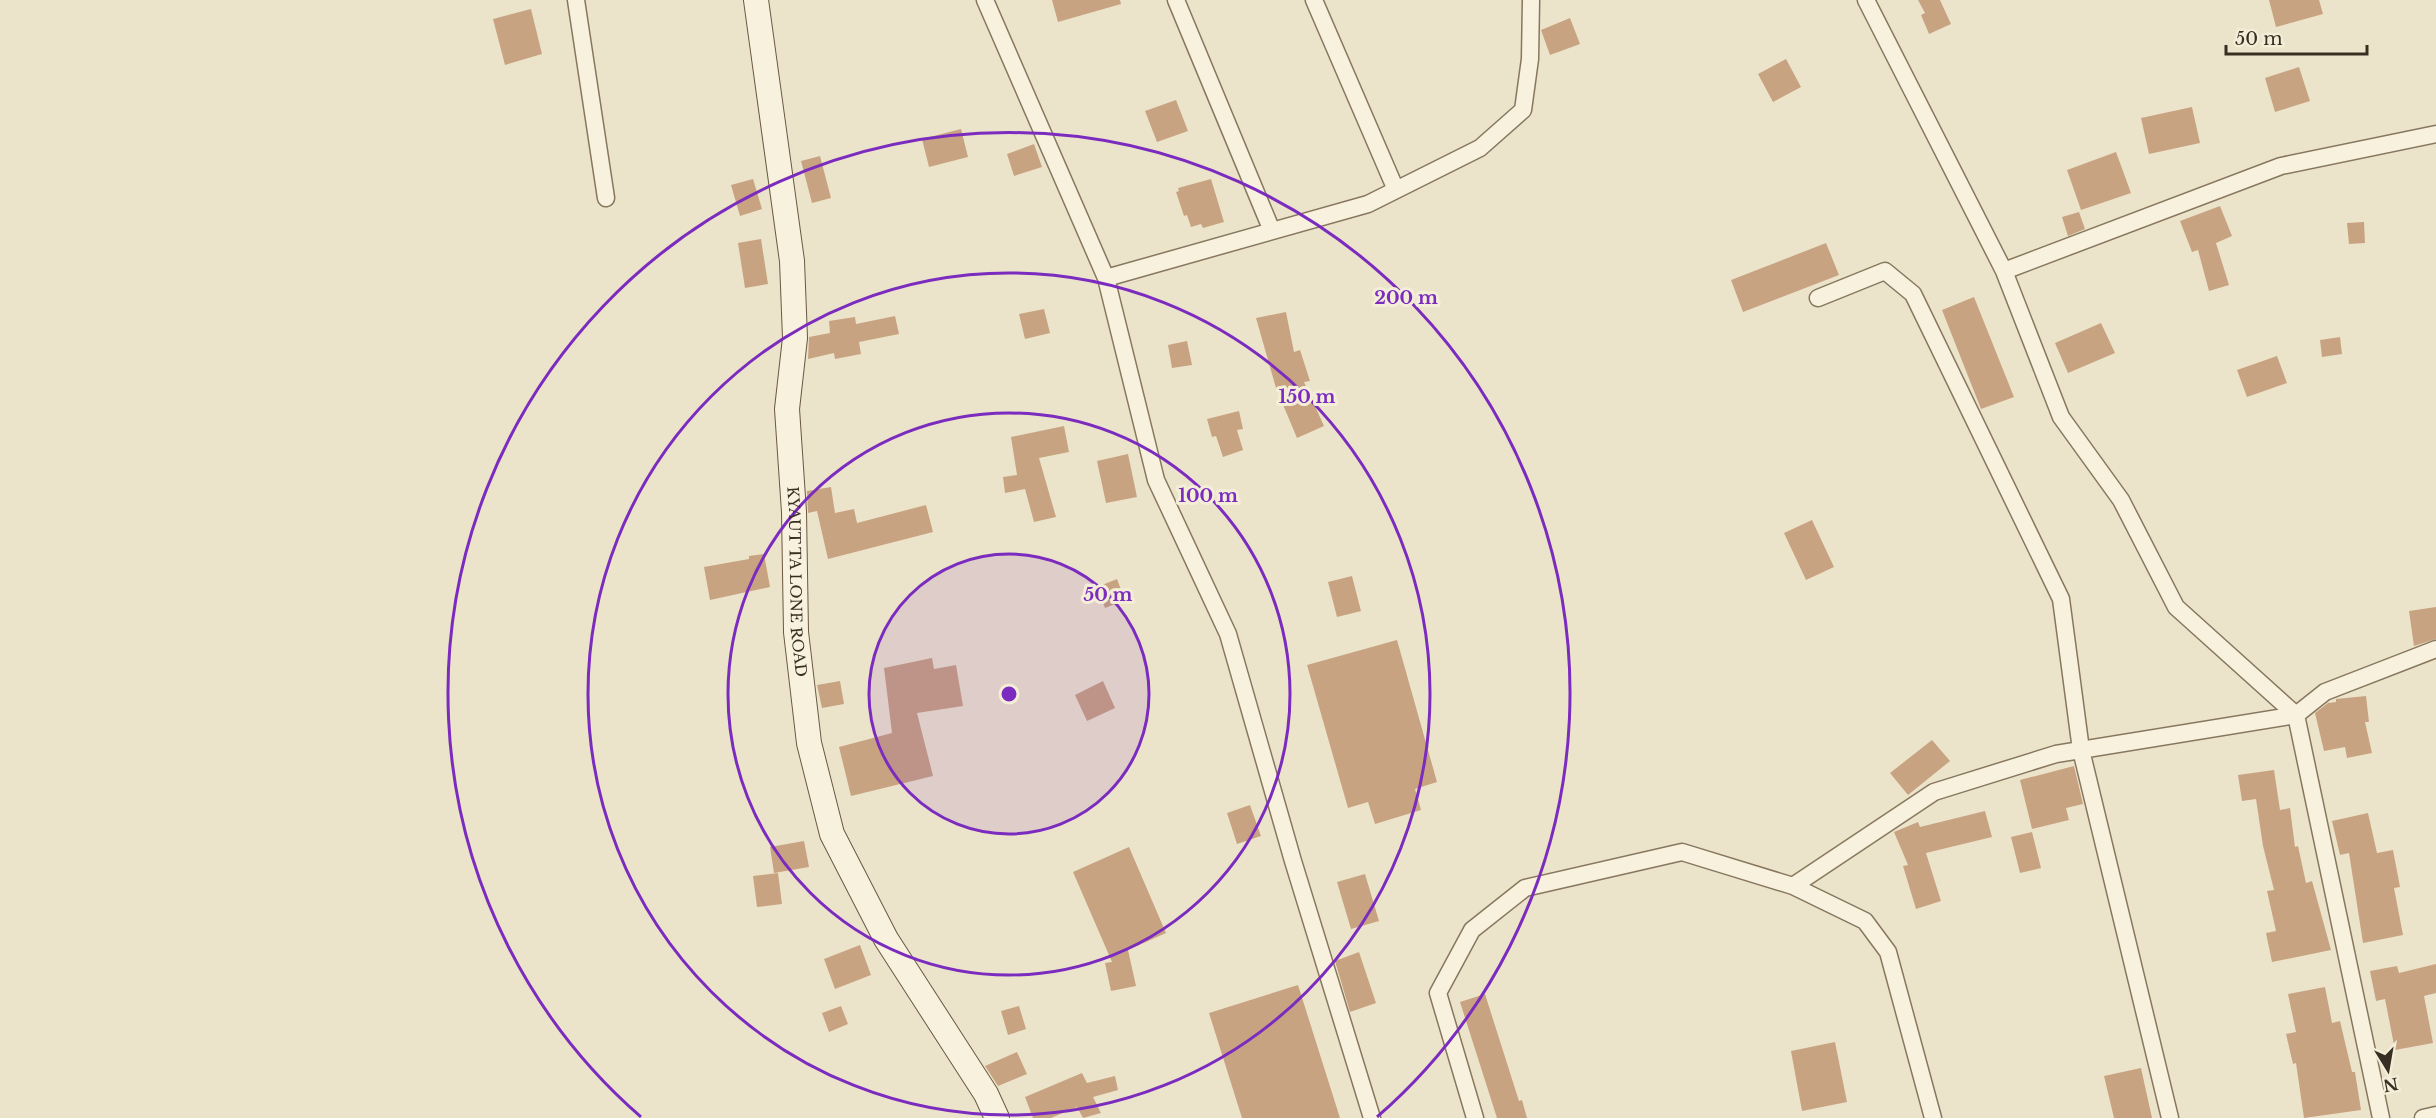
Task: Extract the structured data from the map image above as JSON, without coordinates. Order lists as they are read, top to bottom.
{
  "streets": {
    "main road": ["KYAUT TA LONE ROAD"]
  },
  "scale_bar": "50 m",
  "north": "bottom",
  "rings": [
    "200 m",
    "150 m",
    "100 m",
    "50 m"
  ]
}
